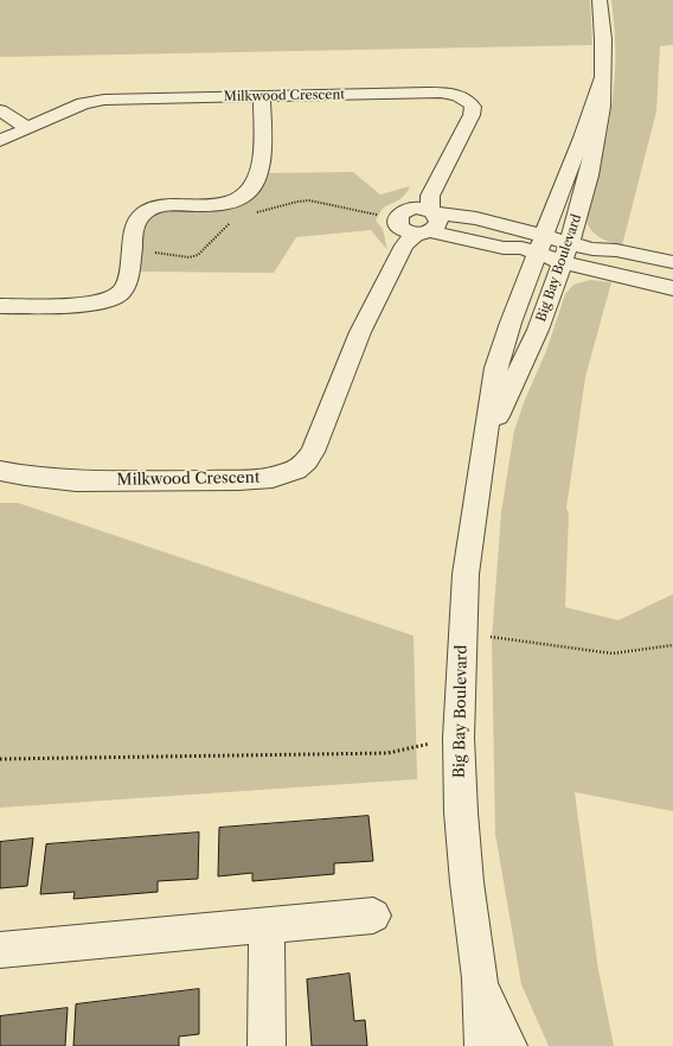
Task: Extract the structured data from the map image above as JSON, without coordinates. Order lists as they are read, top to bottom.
{
  "streets": {
    "street": ["Milkwood Crescent", "Big Bay Boulevard"]
  }
}
